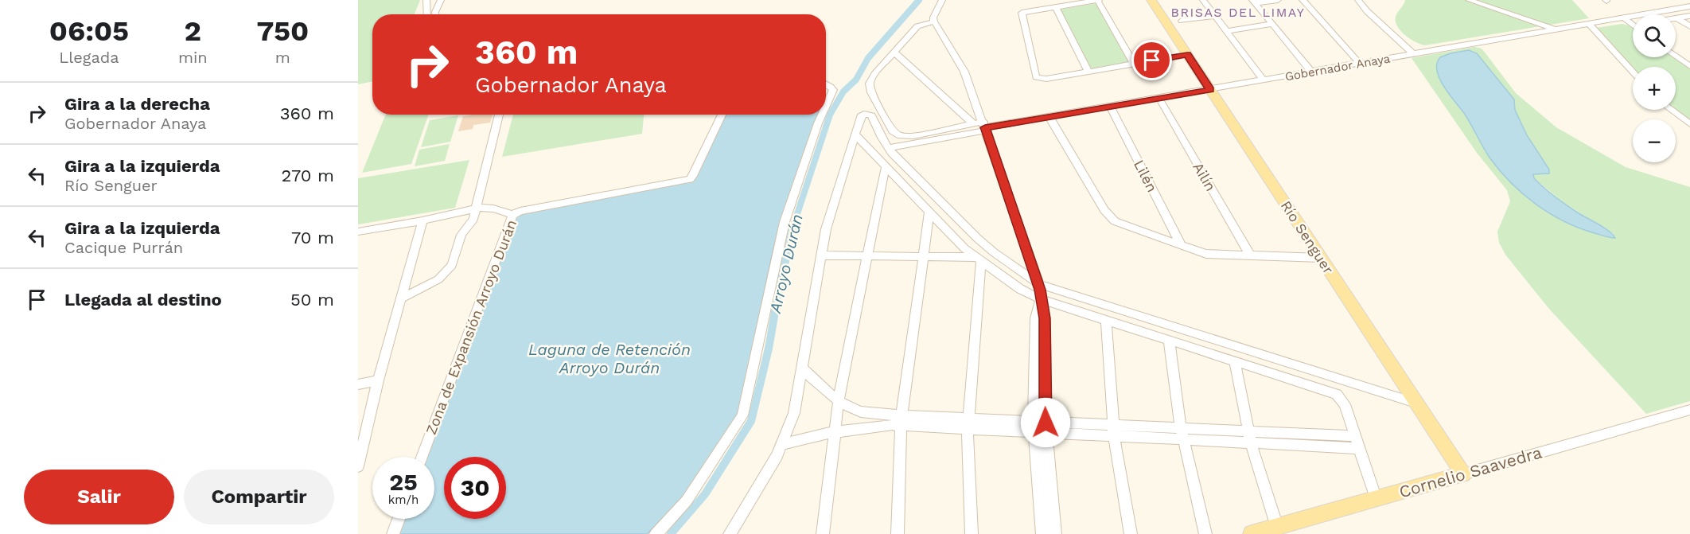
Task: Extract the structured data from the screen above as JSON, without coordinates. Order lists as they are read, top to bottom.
{
  "streets": {
    "main road": ["Río Senguer", "Cornelio Saavedra"],
    "street": [
      "Gobernador Anaya",
      "Lilén",
      "Ailín",
      "Zona de Expansión Arroyo Durán"
    ]
  },
  "crossings": [
    ["Gobernador Anaya", "Lilén"],
    ["Gobernador Anaya", "Ailín"],
    ["Gobernador Anaya", "Río Senguer"],
    ["Río Senguer", "Cornelio Saavedra"]
  ],
  "districts": ["BRISAS DEL LIMAY"],
  "water": ["Arroyo Durán", "Laguna de Retención Arroyo Durán"],
  "page": {
    "eta": [
      "06:05",
      "Llegada",
      "2",
      "min",
      "750",
      "m"
    ],
    "map_buttons": ["+", "−"],
    "turn": ["360 m", "Gobernador Anaya"],
    "list": [
      {
        "name": "Gira a la derecha",
        "note": "Gobernador Anaya",
        "value": "360 m"
      },
      {
        "name": "Gira a la izquierda",
        "note": "Río Senguer",
        "value": "270 m"
      },
      {
        "name": "Gira a la izquierda",
        "note": "Cacique Purrán",
        "value": "70 m"
      },
      {
        "name": "Llegada al destino",
        "value": "50 m"
      }
    ],
    "speed": "25 km/h",
    "limit": "30",
    "buttons": ["Salir", "Compartir"]
  }
}
